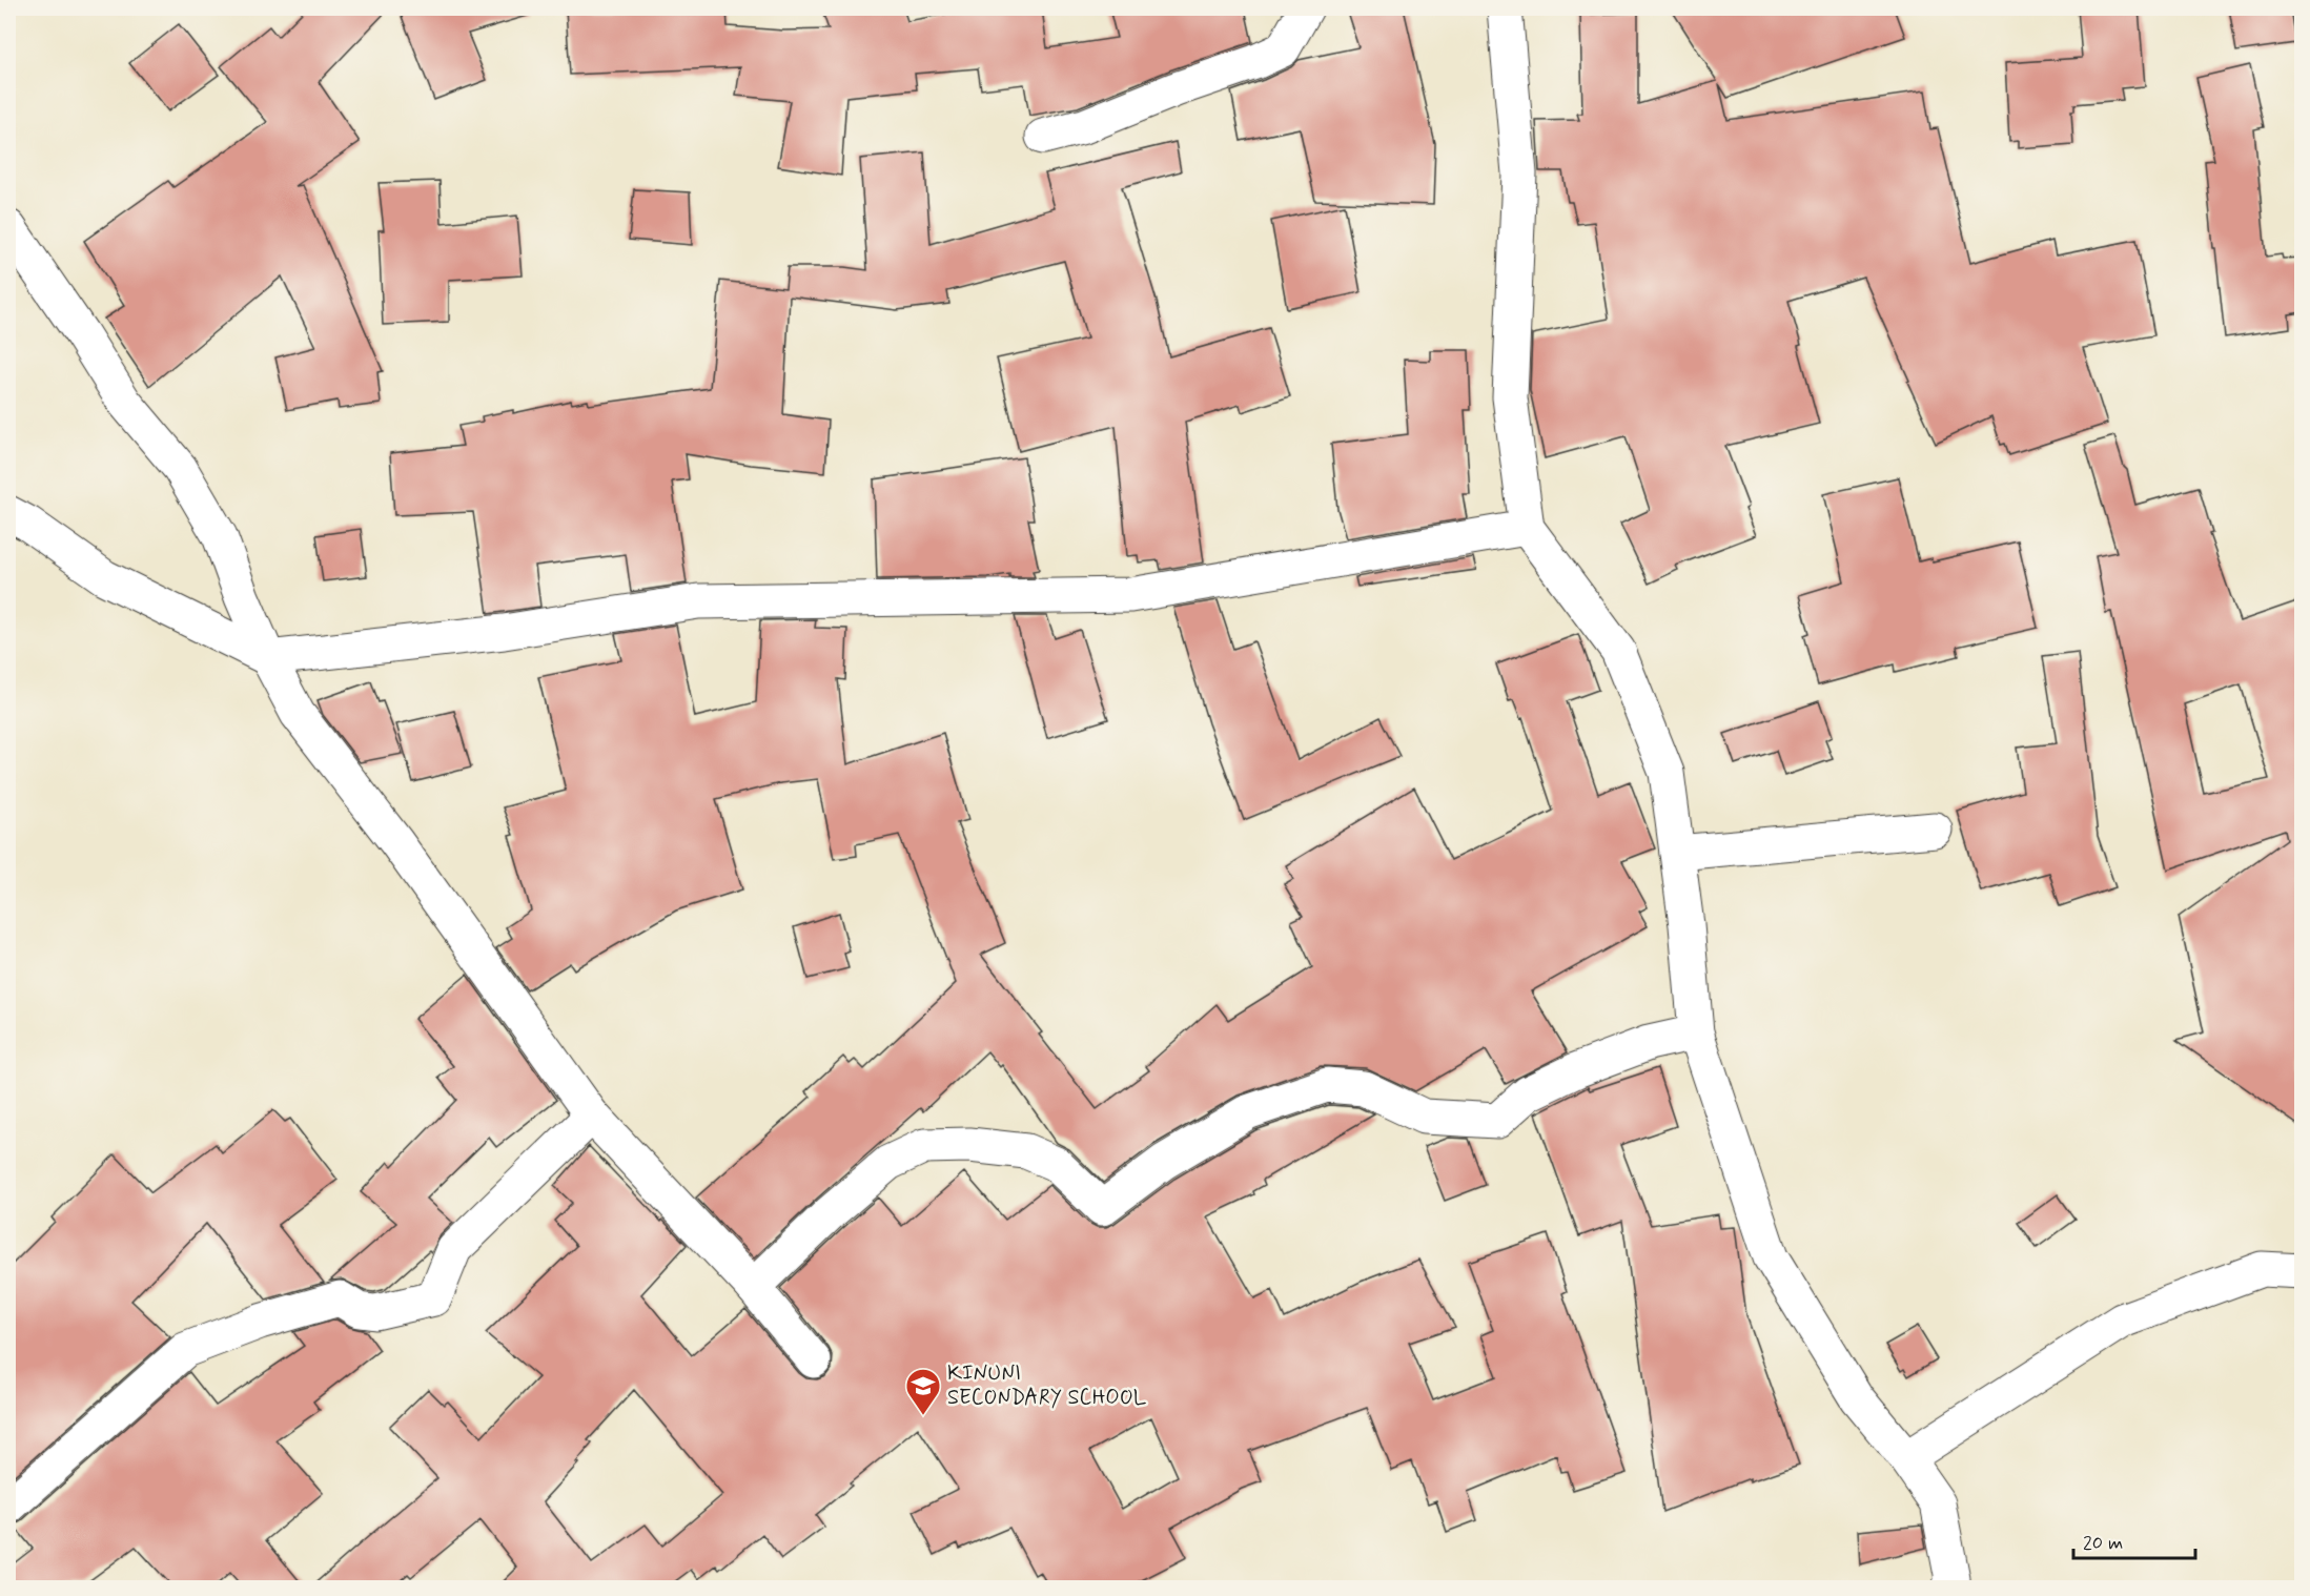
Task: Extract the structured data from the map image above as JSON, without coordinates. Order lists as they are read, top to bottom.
{
  "places": {
    "school or university": ["KINUNI SECONDARY SCHOOL"]
  },
  "scale_bar": "20 m"
}
